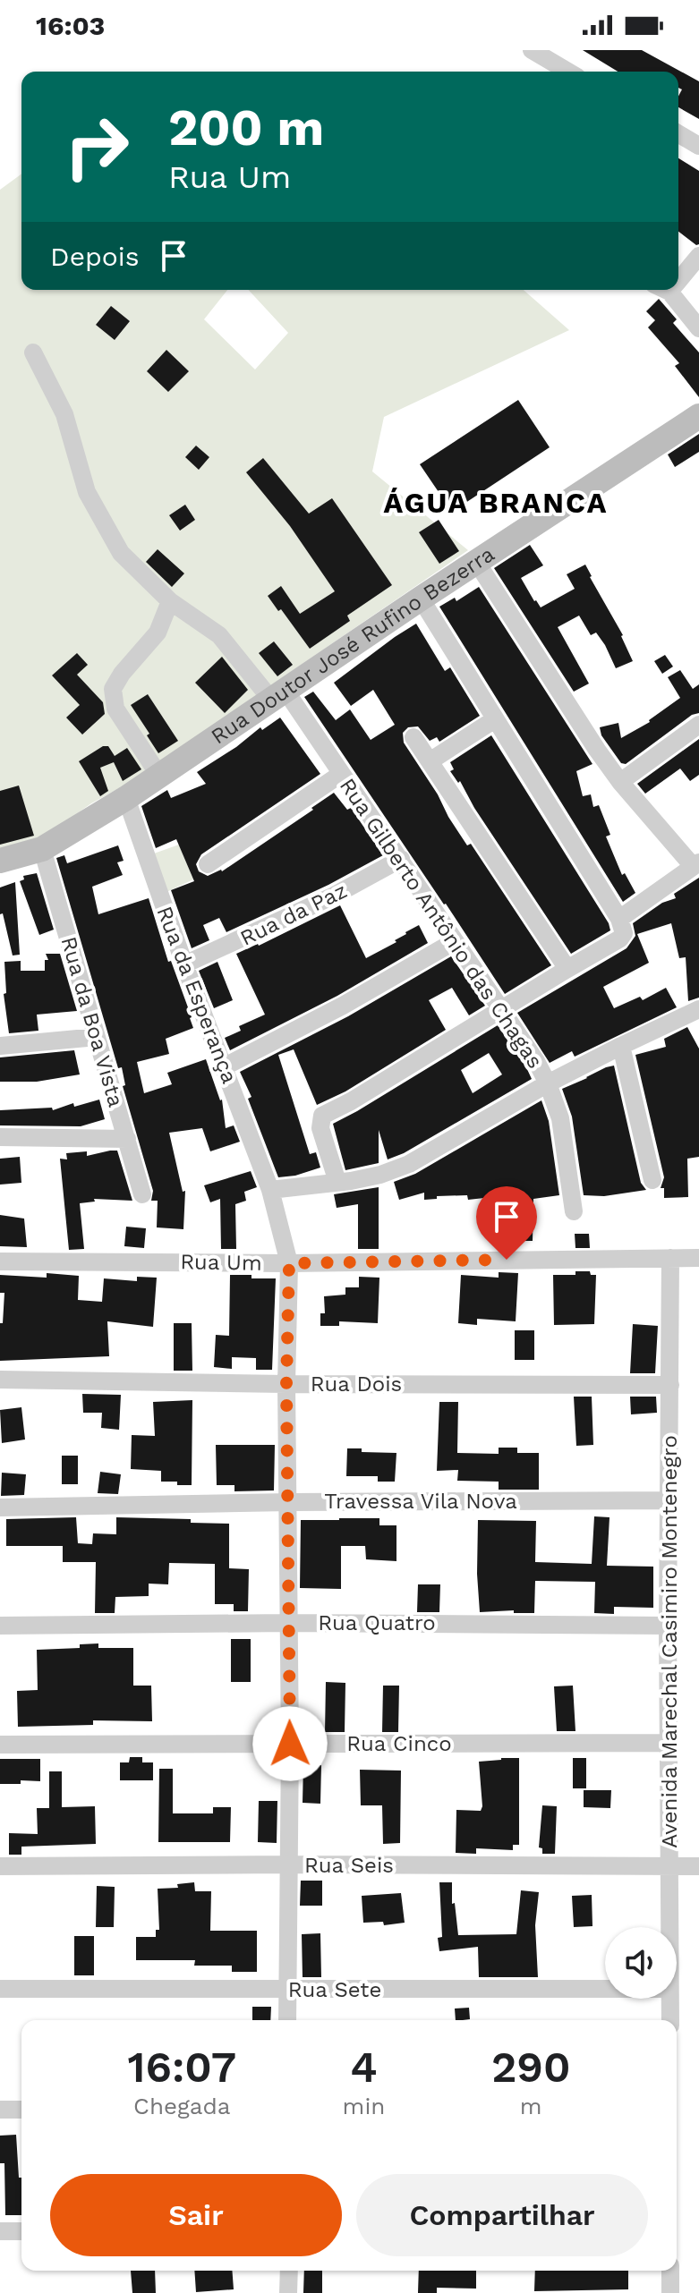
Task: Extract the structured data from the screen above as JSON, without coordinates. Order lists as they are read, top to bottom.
{
  "streets": {
    "main road": ["Rua Doutor José Rufino Bezerra"],
    "street": [
      "Rua da Paz",
      "Rua Gilberto Antônio das Chagas",
      "Rua da Esperança",
      "Rua da Boa Vista",
      "Rua Um",
      "Rua Dois",
      "Travessa Vila Nova",
      "Rua Quatro",
      "Avenida Marechal Casimiro Montenegro",
      "Rua Cinco",
      "Rua Seis",
      "Rua Sete"
    ]
  },
  "crossings": [
    ["Rua Doutor José Rufino Bezerra", "Rua Gilberto Antônio das Chagas"],
    ["Rua Doutor José Rufino Bezerra", "Rua da Esperança"],
    ["Rua Doutor José Rufino Bezerra", "Rua da Boa Vista"],
    ["Rua da Paz", "Rua Gilberto Antônio das Chagas"],
    ["Rua da Paz", "Rua da Esperança"],
    ["Rua da Esperança", "Rua Um"],
    ["Rua da Esperança", "Rua Dois"],
    ["Rua da Esperança", "Travessa Vila Nova"],
    ["Rua da Esperança", "Rua Quatro"],
    ["Rua da Esperança", "Rua Cinco"],
    ["Rua da Esperança", "Rua Seis"],
    ["Rua da Esperança", "Rua Sete"],
    ["Rua Um", "Avenida Marechal Casimiro Montenegro"],
    ["Rua Dois", "Avenida Marechal Casimiro Montenegro"],
    ["Travessa Vila Nova", "Avenida Marechal Casimiro Montenegro"],
    ["Rua Quatro", "Avenida Marechal Casimiro Montenegro"],
    ["Avenida Marechal Casimiro Montenegro", "Rua Cinco"],
    ["Avenida Marechal Casimiro Montenegro", "Rua Seis"]
  ],
  "districts": ["ÁGUA BRANCA"],
  "page": {
    "status": "16:03",
    "turn": ["200 m", "Rua Um"],
    "then": "Depois",
    "eta": [
      "16:07",
      "Chegada",
      "4",
      "min",
      "290",
      "m"
    ],
    "buttons": ["Sair", "Compartilhar"]
  }
}
